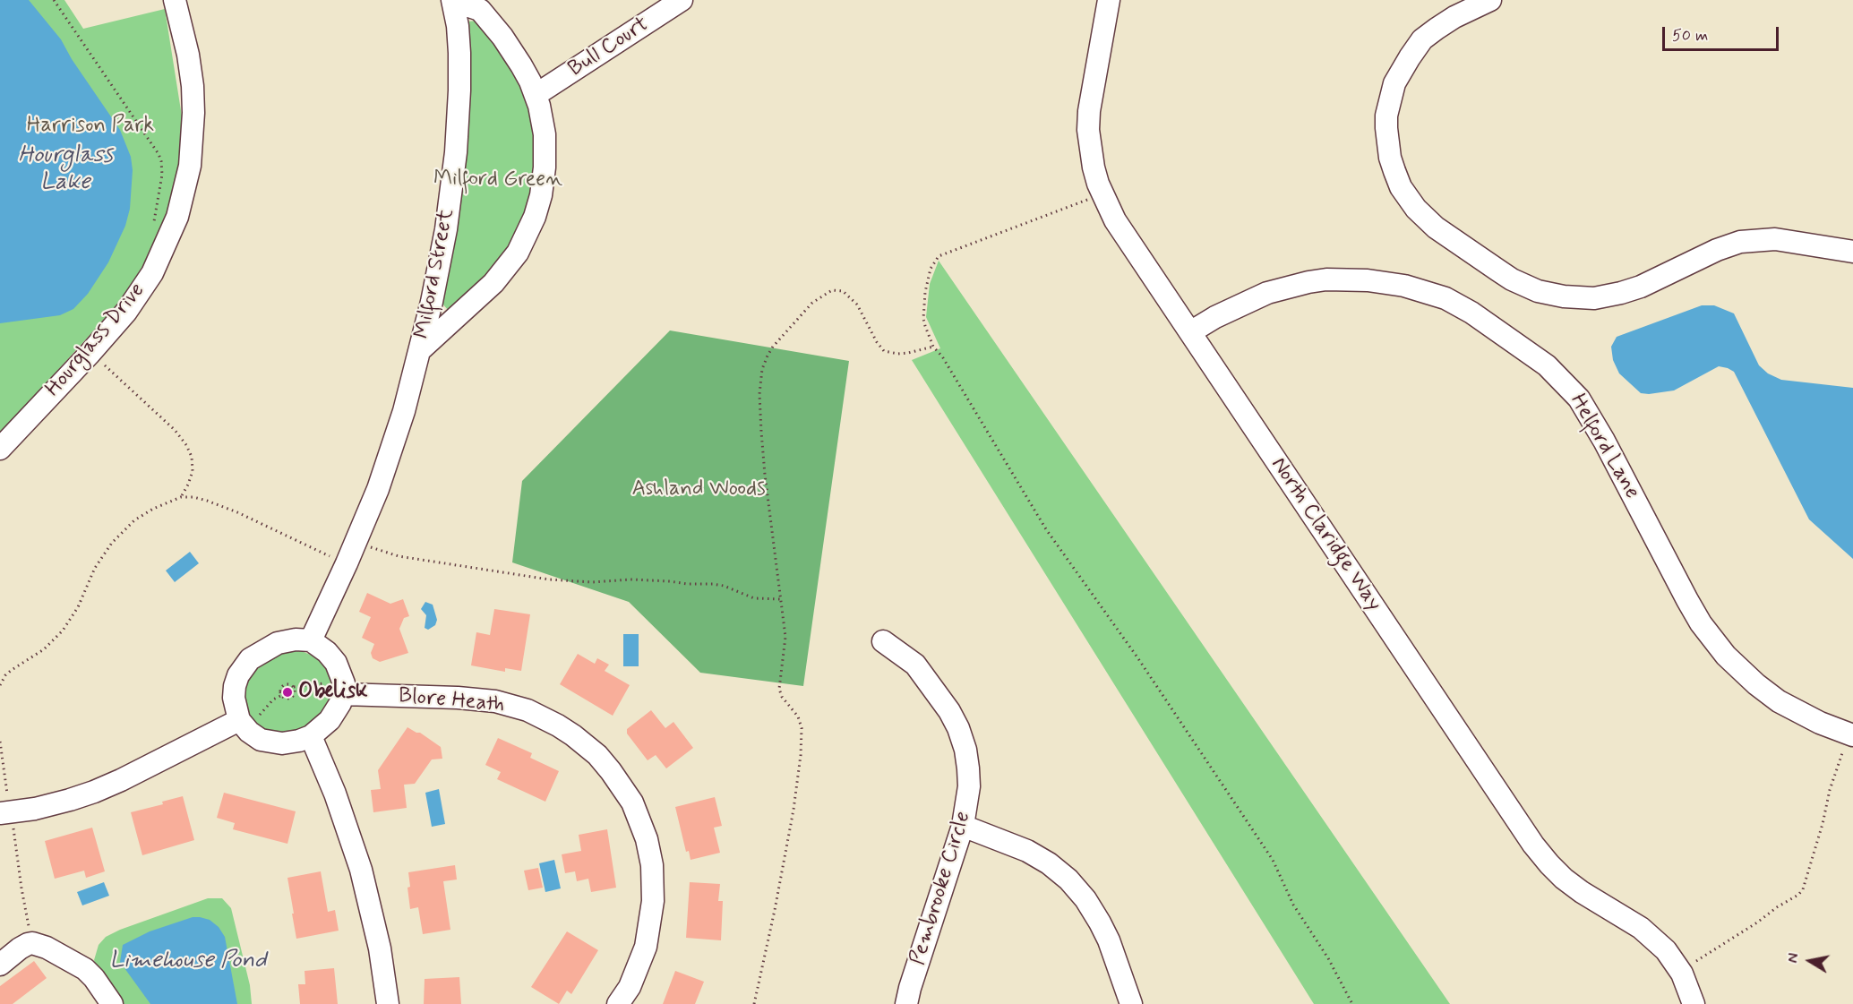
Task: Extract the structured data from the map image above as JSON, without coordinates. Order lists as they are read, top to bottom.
{
  "streets": {
    "street": [
      "Bull Court",
      "Milford Street",
      "Hourglass Drive",
      "Helford Lane",
      "North Claridge Way",
      "Blore Heath",
      "Pembrooke Circle"
    ]
  },
  "crossings": [
    ["Bull Court", "Milford Street"],
    ["Helford Lane", "North Claridge Way"]
  ],
  "water": ["Hourglass Lake", "Limehouse Pond"],
  "parks": ["Harrison Park", "Milford Green", "Ashland Woods"],
  "places": ["Obelisk"],
  "scale_bar": "50 m",
  "north": "left"
}
